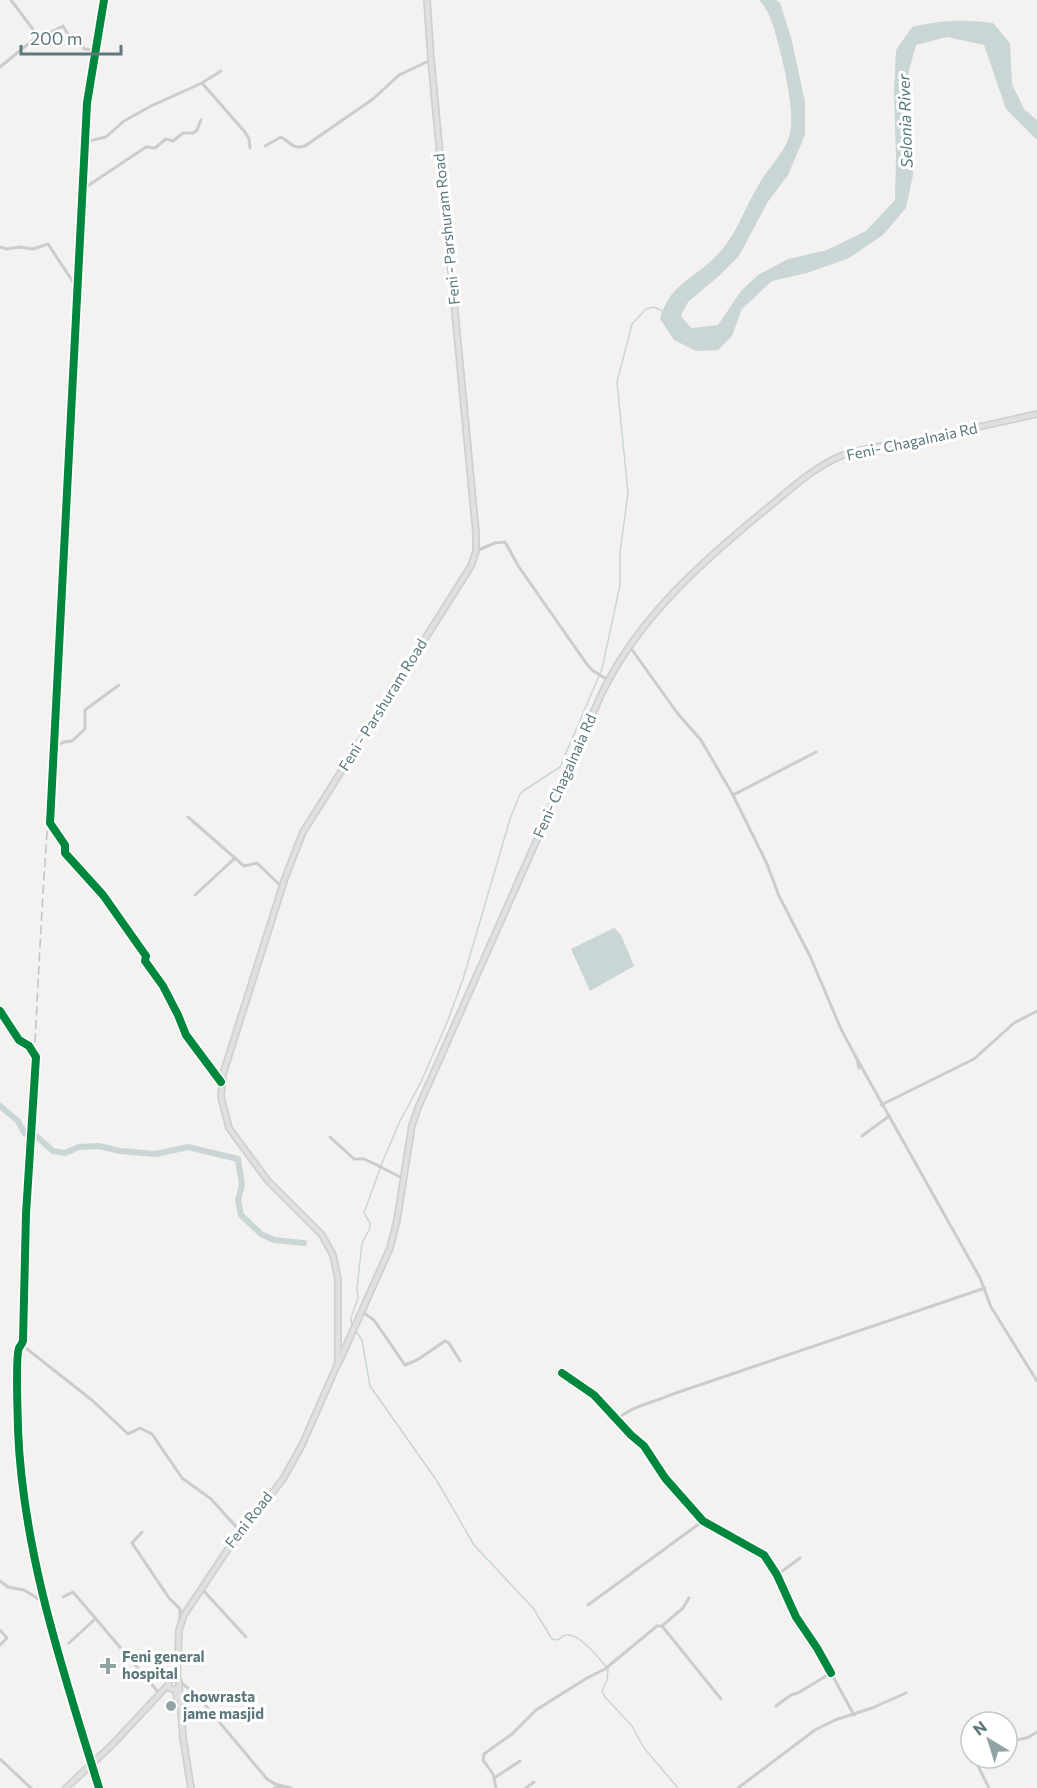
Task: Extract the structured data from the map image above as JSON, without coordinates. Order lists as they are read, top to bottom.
{
  "streets": {
    "main road": ["Feni - Parshuram Road", "Feni- Chagalnaia Rd", "Feni Road"]
  },
  "crossings": [
    ["Feni - Parshuram Road", "Feni- Chagalnaia Rd"],
    ["Feni - Parshuram Road", "Feni Road"],
    ["Feni- Chagalnaia Rd", "Feni Road"]
  ],
  "water": ["Selonia River"],
  "places": {
    "health": ["Feni general hospital"],
    "other": ["chowrasta jame masjid"]
  },
  "scale_bar": "200 m",
  "north": "top left"
}
